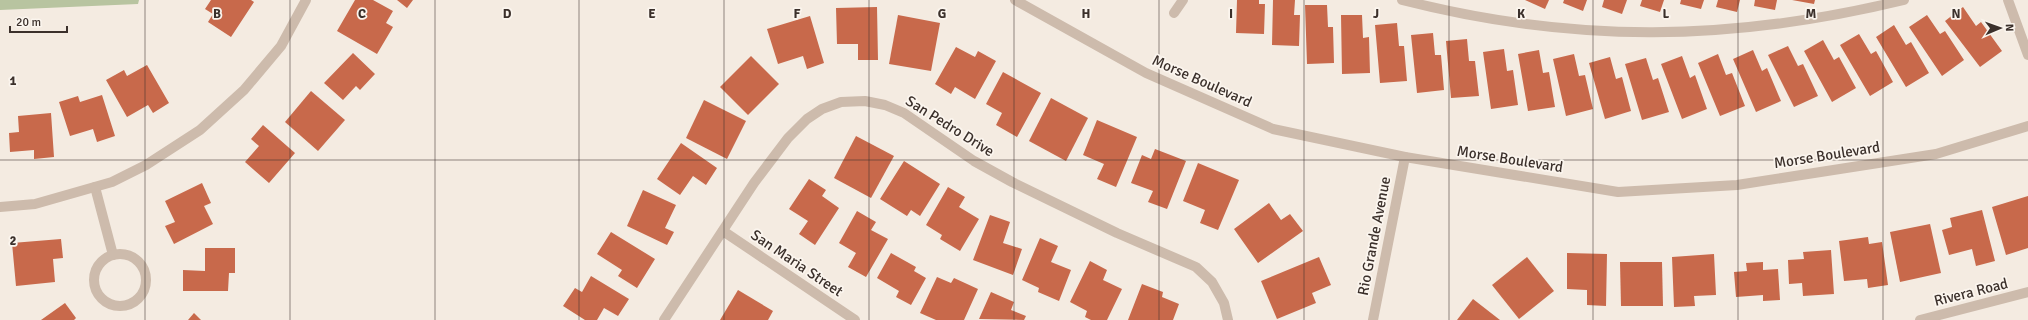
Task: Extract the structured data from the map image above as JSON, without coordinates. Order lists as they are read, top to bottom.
{
  "streets": {
    "street": [
      "Morse Boulevard",
      "San Pedro Drive",
      "Rio Grande Avenue",
      "San Maria Street",
      "Rivera Road"
    ]
  },
  "crossings": [
    ["Morse Boulevard", "Rio Grande Avenue"],
    ["San Pedro Drive", "San Maria Street"]
  ],
  "scale_bar": "20 m",
  "north": "right",
  "grid": {
    "columns": [
      "B",
      "C",
      "D",
      "E",
      "F",
      "G",
      "H",
      "I",
      "J",
      "K",
      "L",
      "M",
      "N"
    ],
    "rows": ["1", "2"]
  }
}
